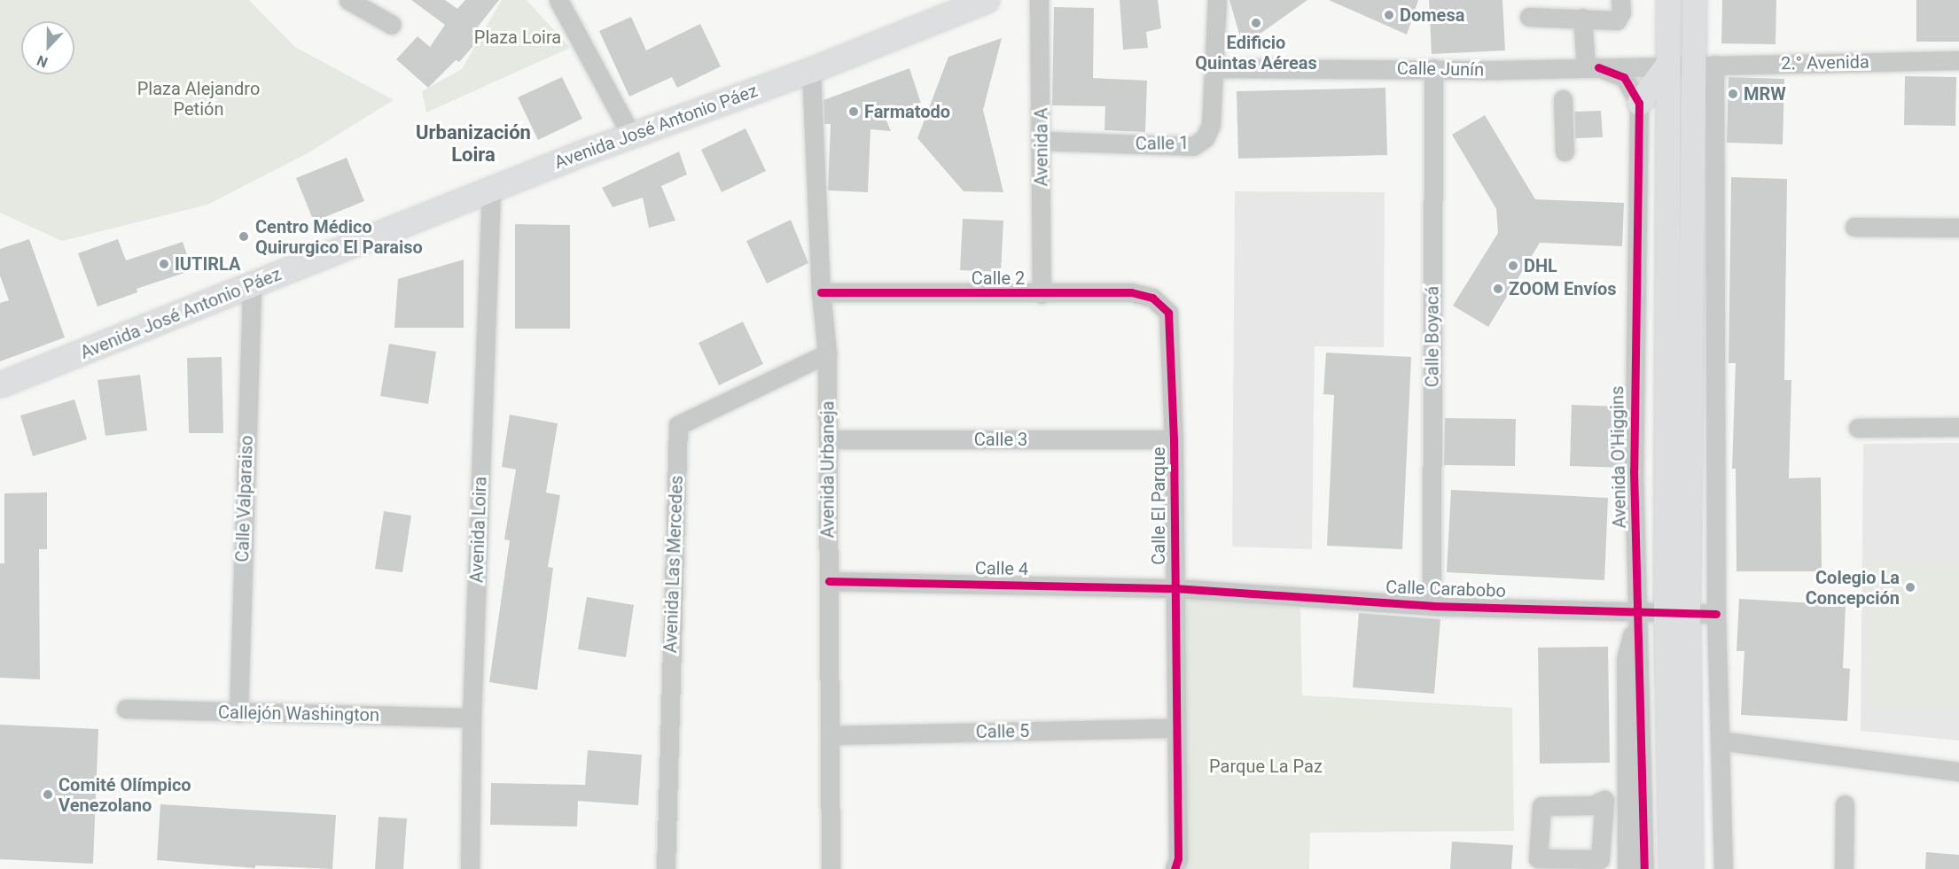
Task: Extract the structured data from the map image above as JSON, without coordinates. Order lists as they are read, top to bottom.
{
  "streets": {
    "main road": ["Avenida José Antonio Páez"],
    "street": [
      "2.° Avenida",
      "Calle Junín",
      "Calle 1",
      "Avenida A",
      "Calle 2",
      "Calle Boyacá",
      "Calle 3",
      "Avenida O'Higgins",
      "Avenida Urbaneja",
      "Calle Valparaiso",
      "Calle El Parque",
      "Avenida Loira",
      "Avenida Las Mercedes",
      "Calle 4",
      "Calle Carabobo",
      "Callejón Washington",
      "Calle 5"
    ]
  },
  "crossings": [
    ["2.° Avenida", "Calle Junín"],
    ["Calle Junín", "Calle 1"],
    ["Calle Junín", "Calle Boyacá"],
    ["Avenida José Antonio Páez", "Avenida Urbaneja"],
    ["Avenida José Antonio Páez", "Calle Valparaiso"],
    ["Avenida José Antonio Páez", "Avenida Loira"],
    ["Calle 1", "Avenida A"],
    ["Avenida A", "Calle 2"],
    ["Calle 2", "Avenida Urbaneja"],
    ["Calle 2", "Calle El Parque"],
    ["Calle Boyacá", "Calle Carabobo"],
    ["Calle 3", "Avenida Urbaneja"],
    ["Calle 3", "Calle El Parque"],
    ["Avenida O'Higgins", "Calle Carabobo"],
    ["Avenida Urbaneja", "Avenida Las Mercedes"],
    ["Avenida Urbaneja", "Calle 4"],
    ["Avenida Urbaneja", "Calle 5"],
    ["Calle Valparaiso", "Callejón Washington"],
    ["Calle El Parque", "Calle 4"],
    ["Calle El Parque", "Calle Carabobo"],
    ["Calle El Parque", "Calle 5"],
    ["Avenida Loira", "Callejón Washington"],
    ["Calle 4", "Calle Carabobo"]
  ],
  "districts": ["Urbanización Loira"],
  "parks": ["Plaza Loira", "Plaza Alejandro Petión", "Parque La Paz"],
  "places": [
    "Domesa",
    "Edificio Quintas Aéreas",
    "MRW",
    "Farmatodo",
    "Centro Médico Quirurgico El Paraiso",
    "IUTIRLA",
    "DHL",
    "ZOOM Envíos",
    "Colegio La Concepción",
    "Comité Olímpico Venezolano"
  ],
  "north": "bottom"
}
